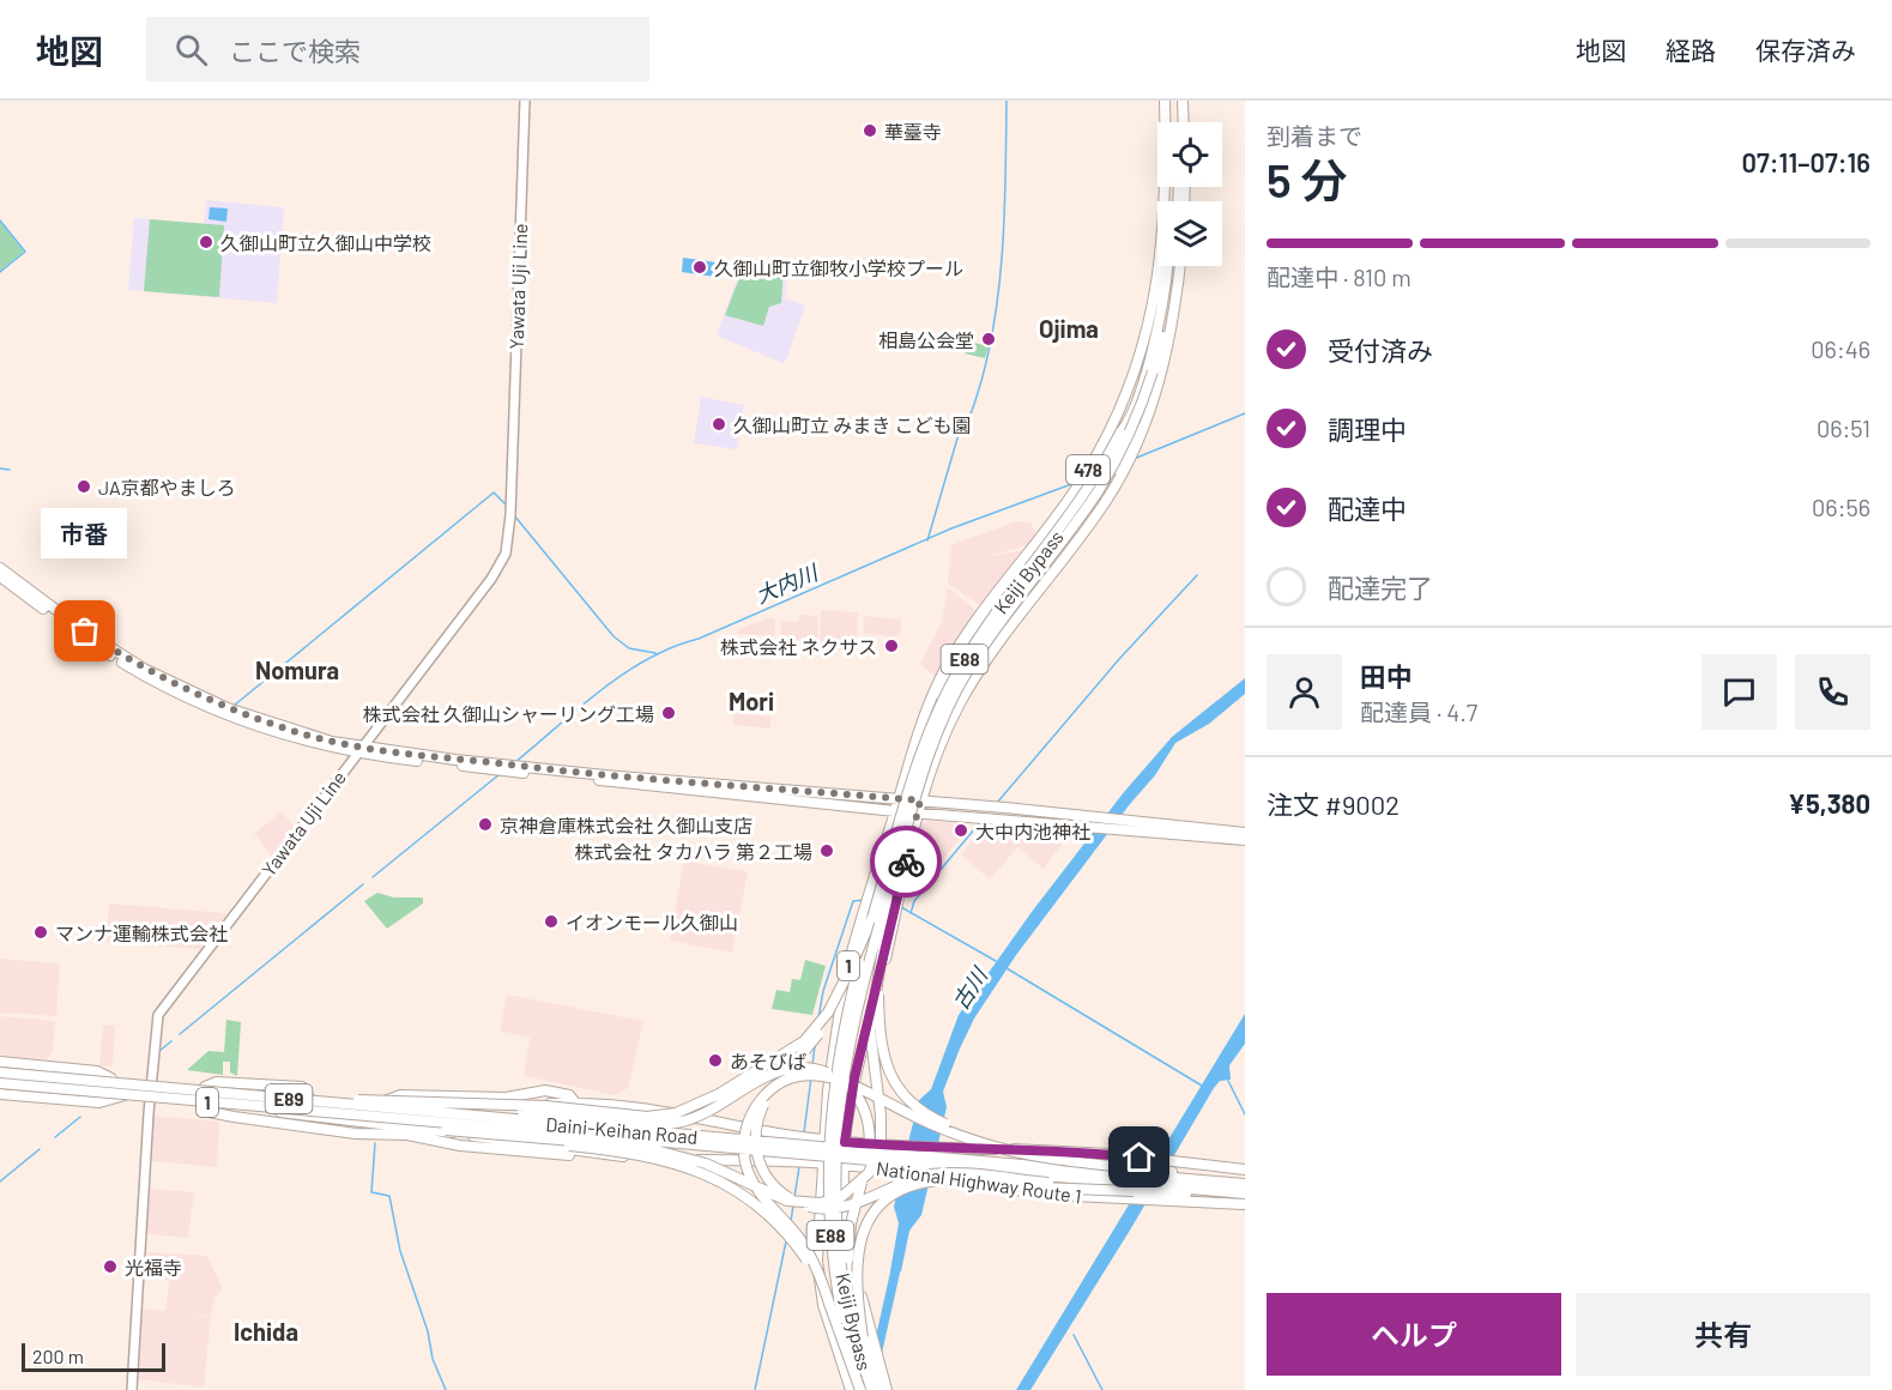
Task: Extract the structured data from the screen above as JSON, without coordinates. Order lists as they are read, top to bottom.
{
  "streets": {
    "highway": [
      "478",
      "Keiji Bypass",
      "E88",
      "1",
      "E89",
      "Daini-Keihan Road",
      "National Highway Route 1"
    ],
    "main road": ["Yawata Uji Line"]
  },
  "crossings": [
    ["Yawata Uji Line", "1"],
    ["Yawata Uji Line", "National Highway Route 1"],
    ["478", "1"],
    ["Keiji Bypass", "1"],
    ["1", "Daini-Keihan Road"],
    ["1", "National Highway Route 1"]
  ],
  "districts": [
    "Ojima",
    "Nomura",
    "Mori",
    "Ichida"
  ],
  "water": ["大内川", "古川"],
  "places": [
    "華臺寺",
    "久御山町立久御山中学校",
    "久御山町立御牧小学校プール",
    "相島公会堂",
    "久御山町立 みまき こども園",
    "JA京都やましろ",
    "市番",
    "株式会社 ネクサス",
    "株式会社 久御山シャーリング工場",
    "京神倉庫株式会社 久御山支店",
    "大中内池神社",
    "株式会社 タカハラ 第２工場",
    "イオンモール久御山",
    "マンナ運輸株式会社",
    "あそびば",
    "光福寺"
  ],
  "scale_bar": "200 m",
  "page": {
    "header": "地図",
    "search": "ここで検索",
    "nav": ["地図", "経路", "保存済み"],
    "heading": ["5 分", "到着まで", "07:11–07:16"],
    "panel": [
      "田中",
      "配達員 · 4.7",
      "注文 #9002",
      "¥5,380"
    ],
    "bar": "配達中 · 810 m",
    "list": [
      ["受付済み", "06:46"],
      ["調理中", "06:51"],
      ["配達中", "06:56"],
      "配達完了"
    ],
    "bubble": "市番",
    "buttons": ["ヘルプ", "共有"],
    "scale": "200 m"
  }
}
